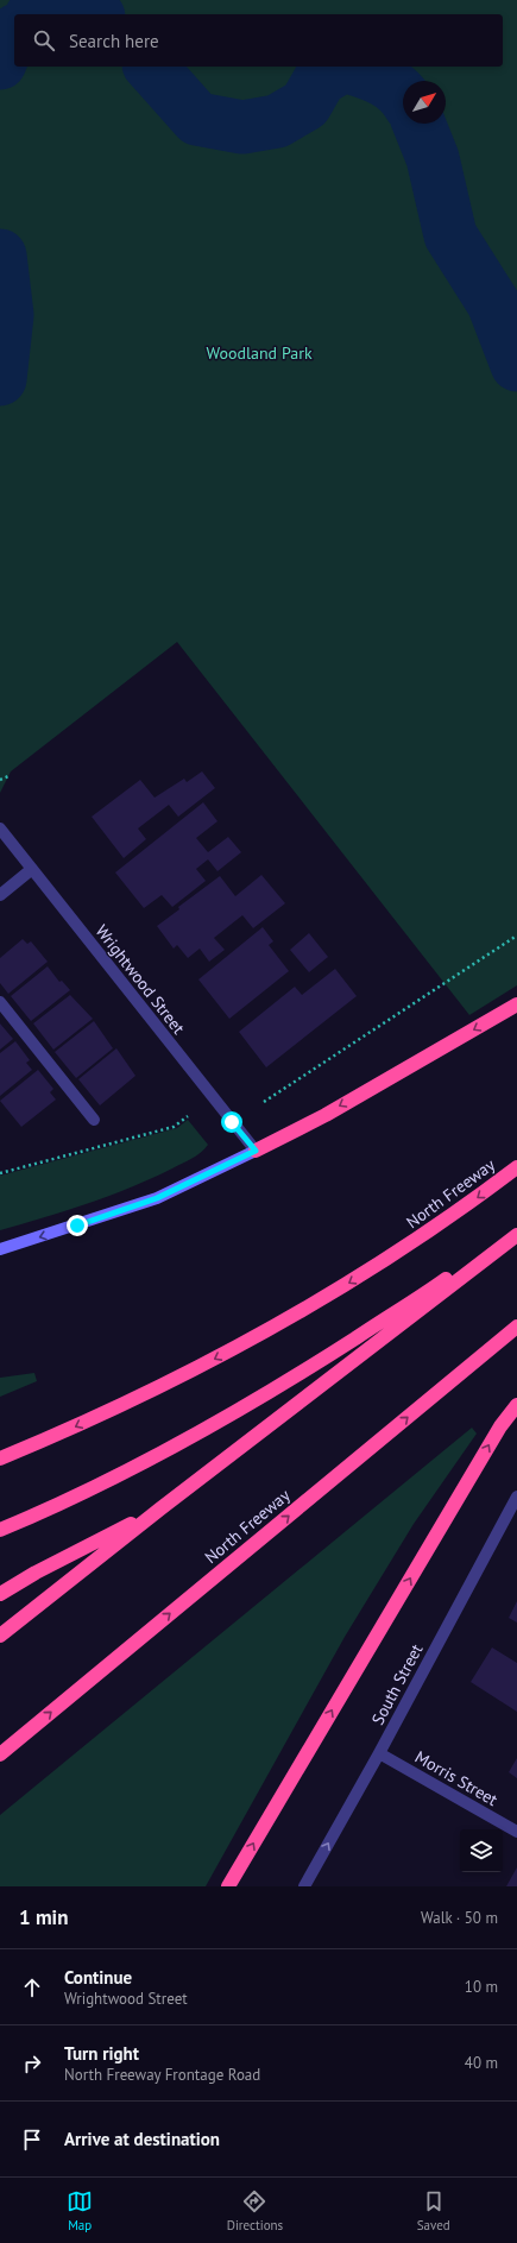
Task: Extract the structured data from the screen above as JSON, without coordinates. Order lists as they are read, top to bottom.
{
  "streets": {
    "highway": ["North Freeway"],
    "street": ["Wrightwood Street", "South Street", "Morris Street"]
  },
  "crossings": [
    ["South Street", "Morris Street"]
  ],
  "parks": ["Woodland Park"],
  "north": "top right",
  "page": {
    "search": "Search here",
    "heading": ["1 min", "Walk · 50 m"],
    "list": [
      ["Continue", "Wrightwood Street", "10 m"],
      ["Turn right", "North Freeway Frontage Road", "40 m"],
      "Arrive at destination"
    ],
    "nav": ["Map", "Directions", "Saved"]
  }
}
